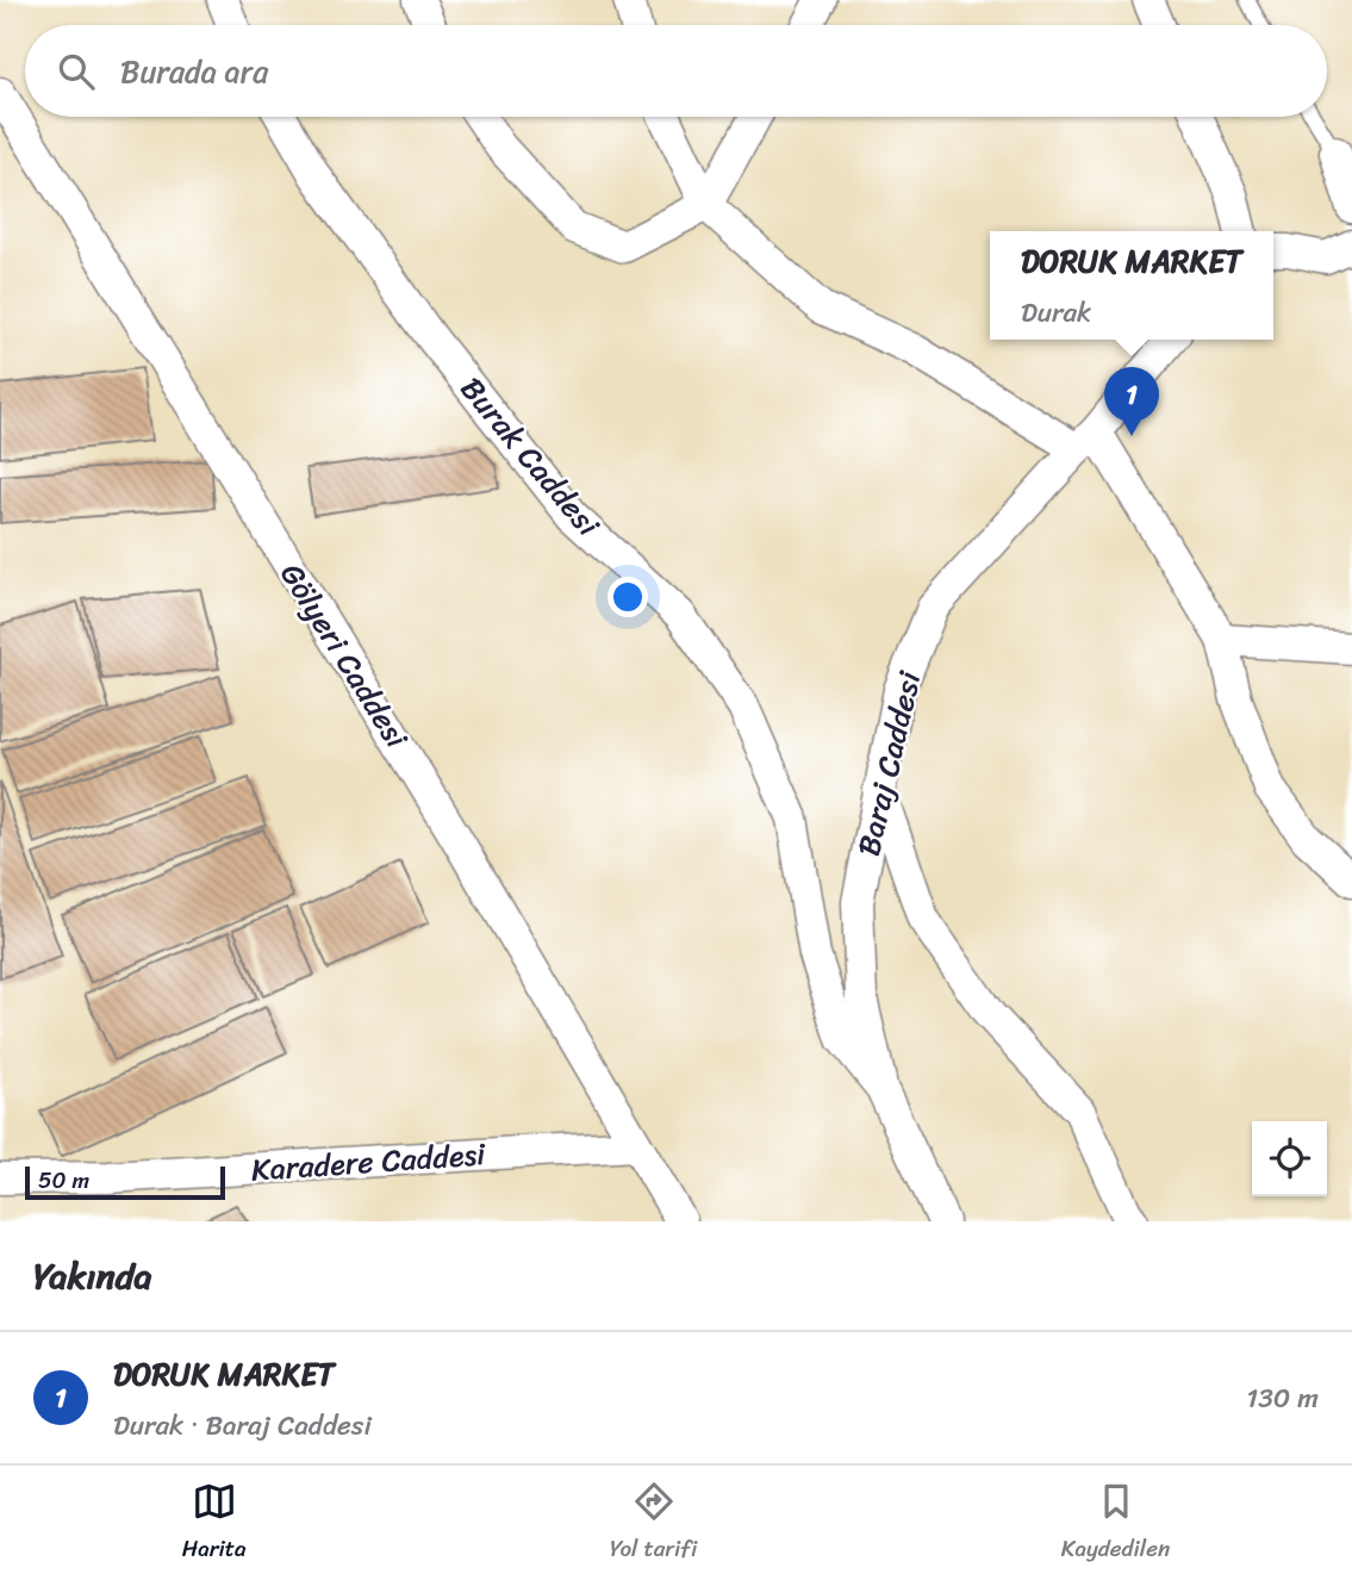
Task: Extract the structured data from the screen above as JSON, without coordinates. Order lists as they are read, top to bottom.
{
  "streets": {
    "street": [
      "Burak Caddesi",
      "Gölyeri Caddesi",
      "Baraj Caddesi",
      "Karadere Caddesi"
    ]
  },
  "crossings": [
    ["Burak Caddesi", "Baraj Caddesi"],
    ["Gölyeri Caddesi", "Karadere Caddesi"]
  ],
  "scale_bar": "50 m",
  "page": {
    "search": "Burada ara",
    "popup": ["DORUK MARKET", "Durak"],
    "pins": "1",
    "scale": "50 m",
    "heading": "Yakında",
    "list": [
      {
        "mark": "1",
        "name": "DORUK MARKET",
        "note": "Durak · Baraj Caddesi",
        "value": "130 m"
      }
    ],
    "nav": ["Harita", "Yol tarifi", "Kaydedilen"]
  }
}
